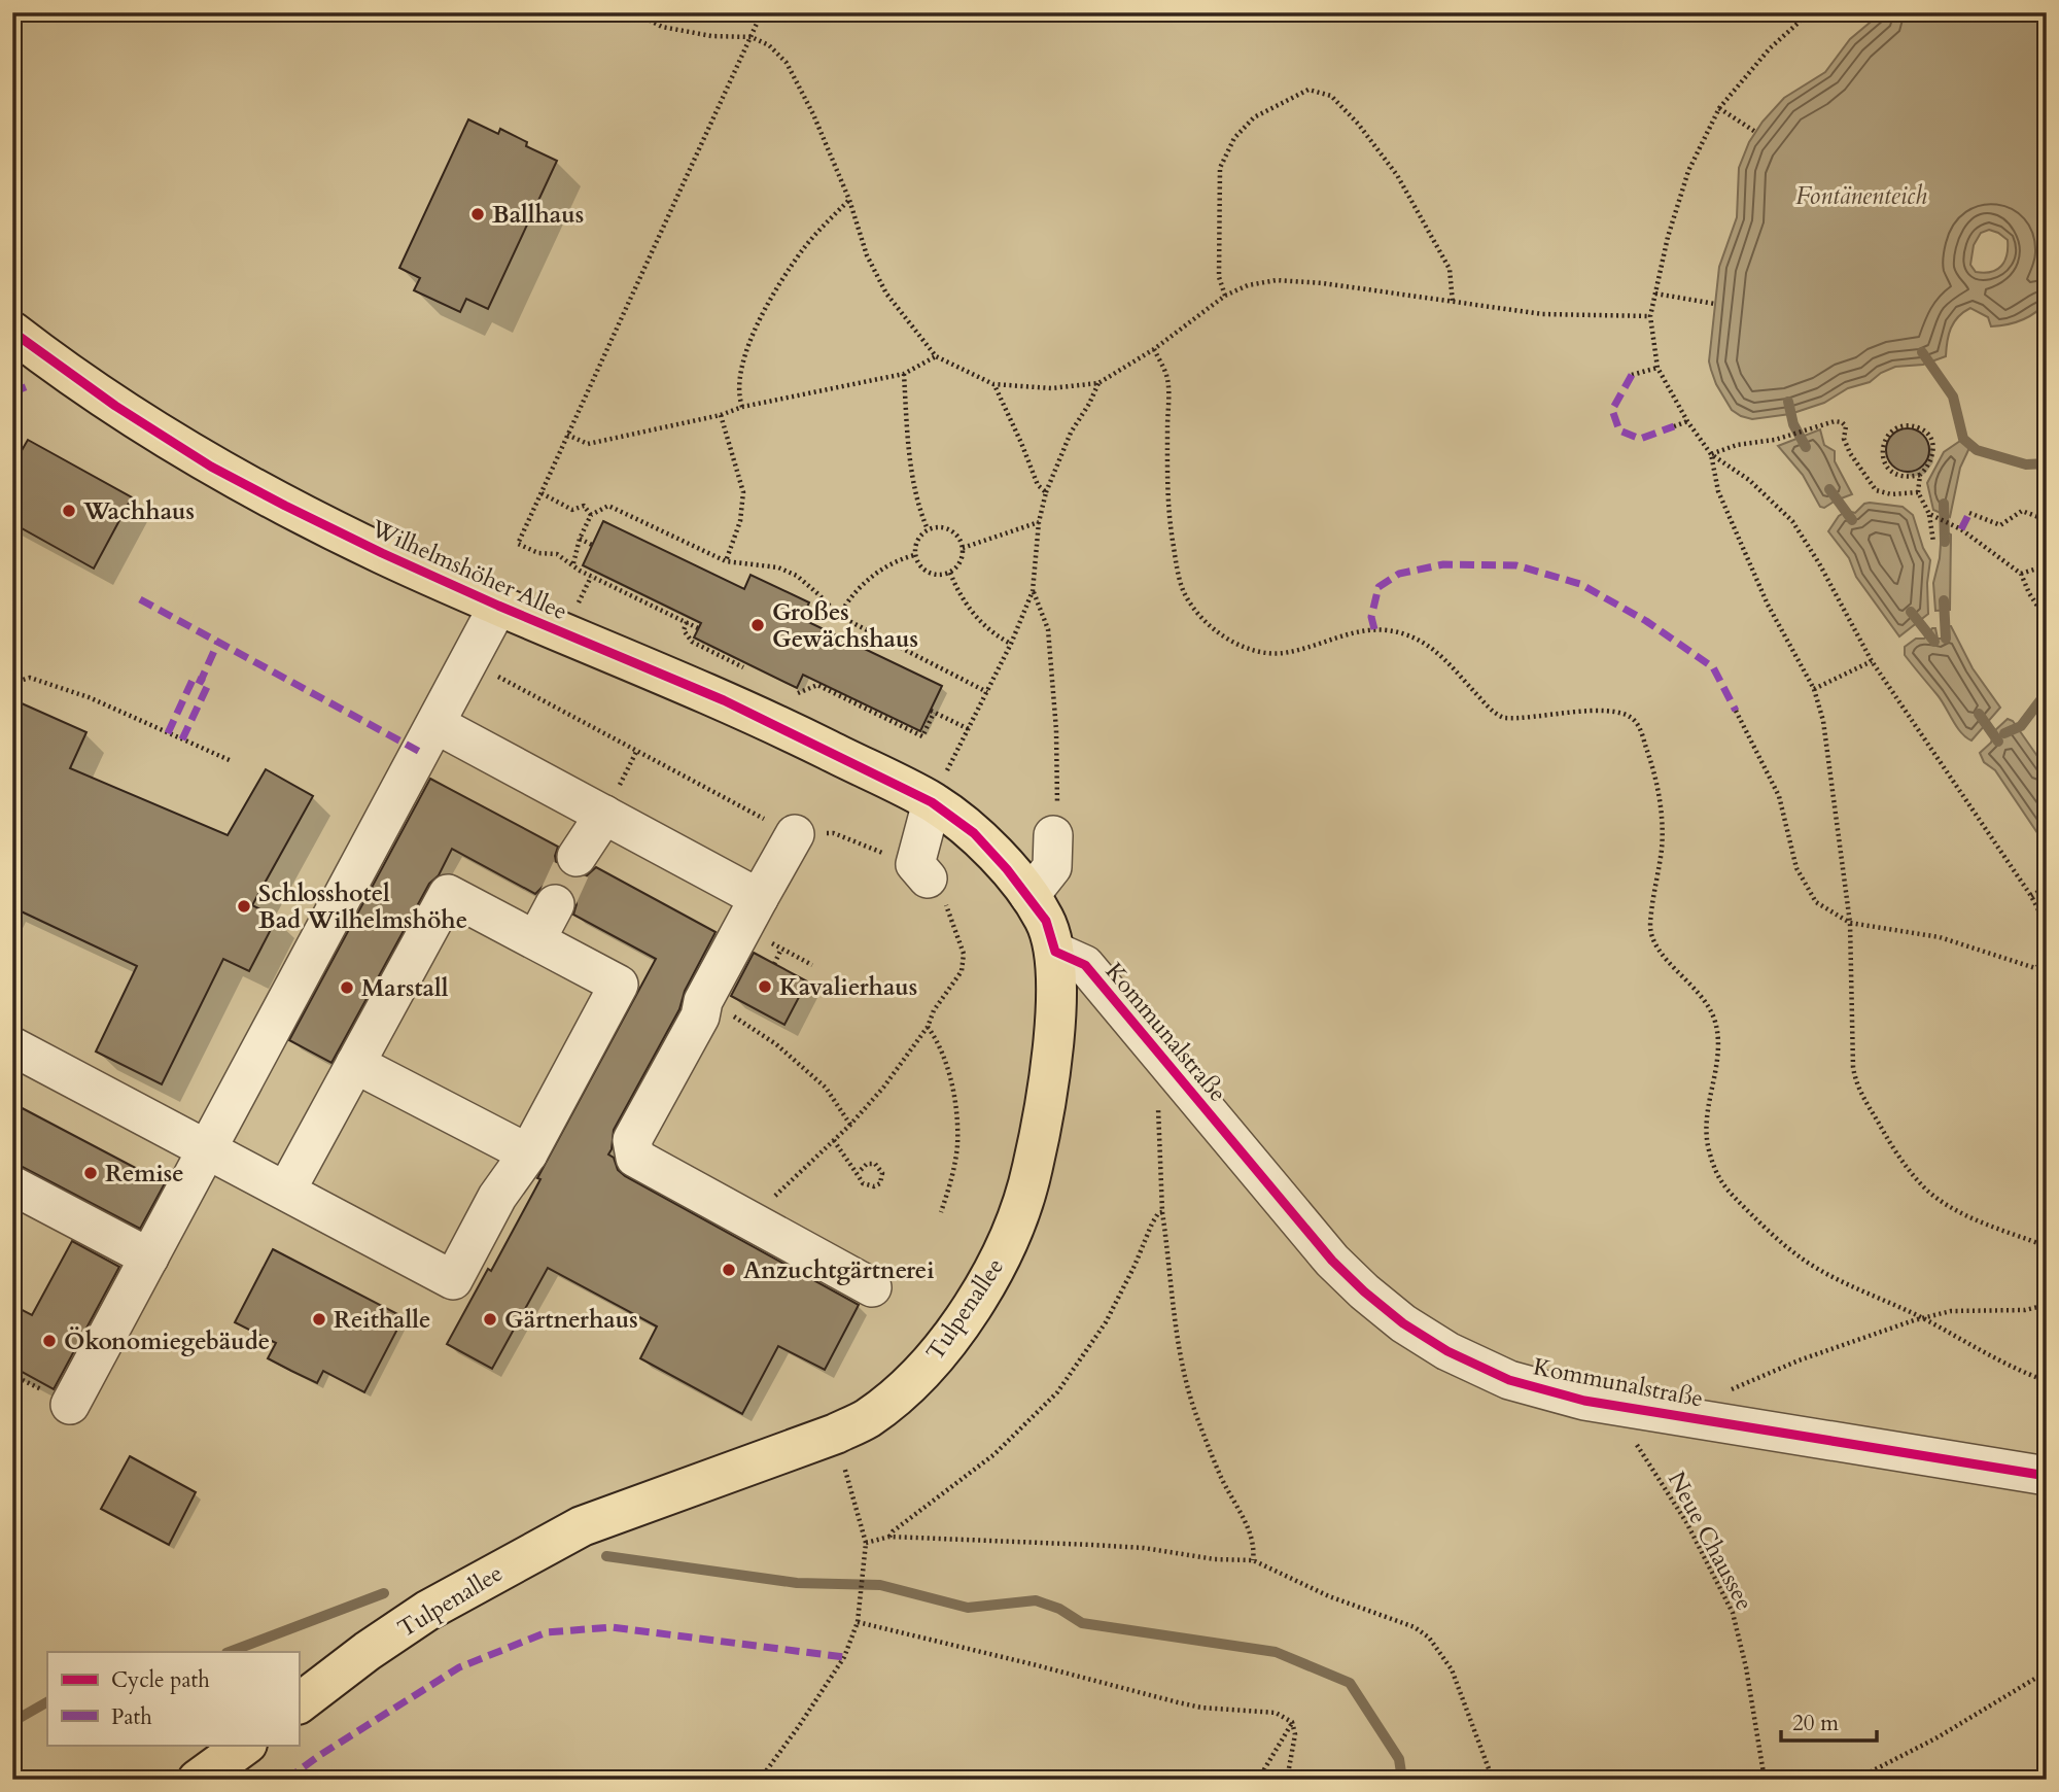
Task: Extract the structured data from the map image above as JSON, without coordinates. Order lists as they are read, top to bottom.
{
  "streets": {
    "main road": ["Wilhelmshöher Allee", "Tulpenallee"],
    "lane": ["Kommunalstraße"],
    "path": ["Neue Chaussee"]
  },
  "crossings": [
    ["Wilhelmshöher Allee", "Tulpenallee"],
    ["Kommunalstraße", "Tulpenallee"],
    ["Kommunalstraße", "Neue Chaussee"]
  ],
  "water": ["Fontänenteich"],
  "places": [
    "Ballhaus",
    "Wachhaus",
    "Großes Gewächshaus",
    "Schlosshotel Bad Wilhelmshöhe",
    "Kavalierhaus",
    "Marstall",
    "Remise",
    "Anzuchtgärtnerei",
    "Reithalle",
    "Gärtnerhaus",
    "Ökonomiegebäude"
  ],
  "legend": ["Cycle path", "Path"],
  "scale_bar": "20 m"
}
